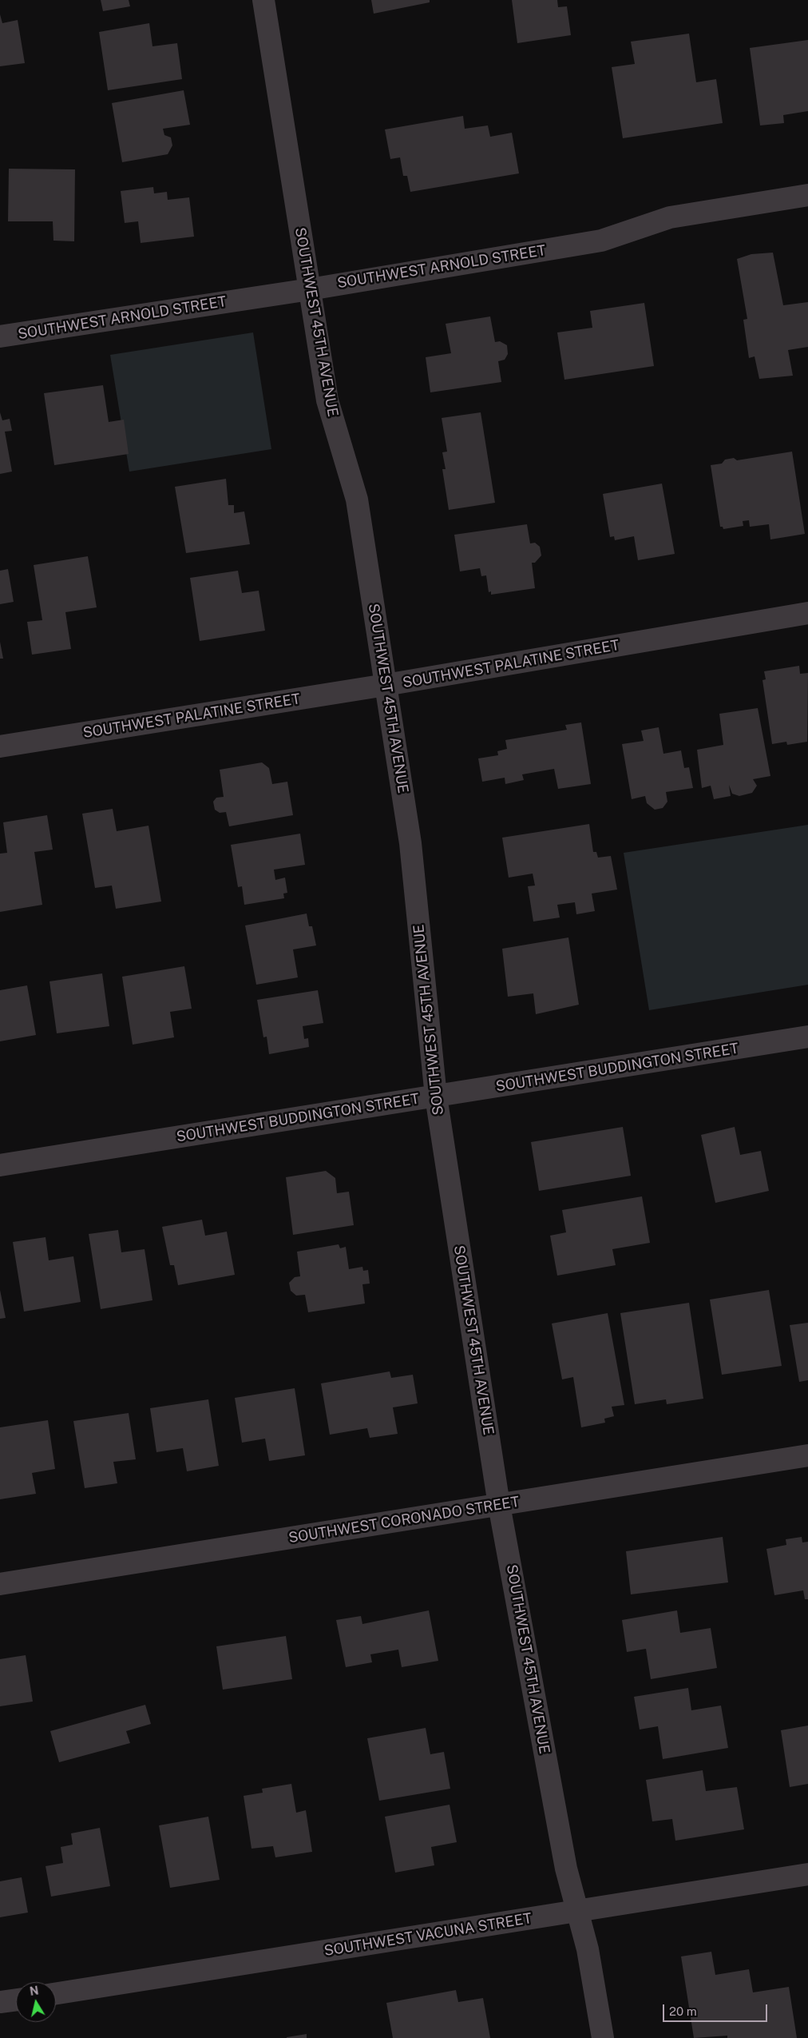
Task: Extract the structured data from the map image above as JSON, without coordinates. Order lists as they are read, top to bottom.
{
  "streets": {
    "street": [
      "SOUTHWEST ARNOLD STREET",
      "SOUTHWEST 45TH AVENUE",
      "SOUTHWEST PALATINE STREET",
      "SOUTHWEST BUDDINGTON STREET",
      "SOUTHWEST CORONADO STREET",
      "SOUTHWEST VACUNA STREET"
    ]
  },
  "crossings": [
    ["SOUTHWEST ARNOLD STREET", "SOUTHWEST 45TH AVENUE"],
    ["SOUTHWEST 45TH AVENUE", "SOUTHWEST PALATINE STREET"],
    ["SOUTHWEST 45TH AVENUE", "SOUTHWEST BUDDINGTON STREET"],
    ["SOUTHWEST 45TH AVENUE", "SOUTHWEST CORONADO STREET"],
    ["SOUTHWEST 45TH AVENUE", "SOUTHWEST VACUNA STREET"]
  ],
  "scale_bar": "20 m",
  "north": "top"
}
